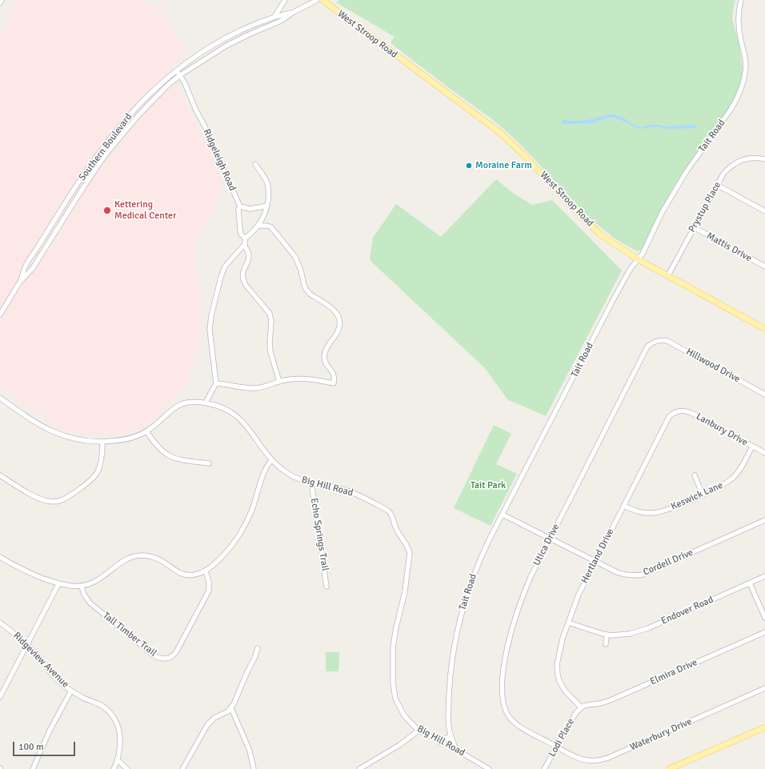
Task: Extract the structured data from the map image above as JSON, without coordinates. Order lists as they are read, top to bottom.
{
  "streets": {
    "main road": ["West Stroop Road"],
    "street": [
      "Tait Road",
      "Southern Boulevard",
      "Ridgeleigh Road",
      "Prystup Place",
      "Mattis Drive",
      "Hillwood Drive",
      "Lanbury Drive",
      "Big Hill Road",
      "Keswick Lane",
      "Echo Springs Trail",
      "Utica Drive",
      "Hertland Drive",
      "Cordell Drive",
      "Endover Road",
      "Tall Timber Trail",
      "Ridgeview Avenue",
      "Elmira Drive",
      "Waterbury Drive",
      "Lodi Place"
    ]
  },
  "crossings": [
    ["West Stroop Road", "Tait Road"],
    ["West Stroop Road", "Prystup Place"],
    ["Tait Road", "Big Hill Road"],
    ["Tait Road", "Cordell Drive"],
    ["Southern Boulevard", "Ridgeleigh Road"],
    ["Prystup Place", "Mattis Drive"],
    ["Hillwood Drive", "Utica Drive"],
    ["Lanbury Drive", "Keswick Lane"],
    ["Lanbury Drive", "Hertland Drive"],
    ["Big Hill Road", "Echo Springs Trail"],
    ["Keswick Lane", "Hertland Drive"],
    ["Utica Drive", "Cordell Drive"],
    ["Utica Drive", "Waterbury Drive"],
    ["Utica Drive", "Lodi Place"],
    ["Hertland Drive", "Cordell Drive"],
    ["Hertland Drive", "Endover Road"],
    ["Hertland Drive", "Elmira Drive"],
    ["Hertland Drive", "Lodi Place"],
    ["Elmira Drive", "Lodi Place"],
    ["Waterbury Drive", "Lodi Place"]
  ],
  "parks": ["Tait Park"],
  "places": ["Moraine Farm", "Kettering Medical Center"],
  "scale_bar": "100 m"
}
